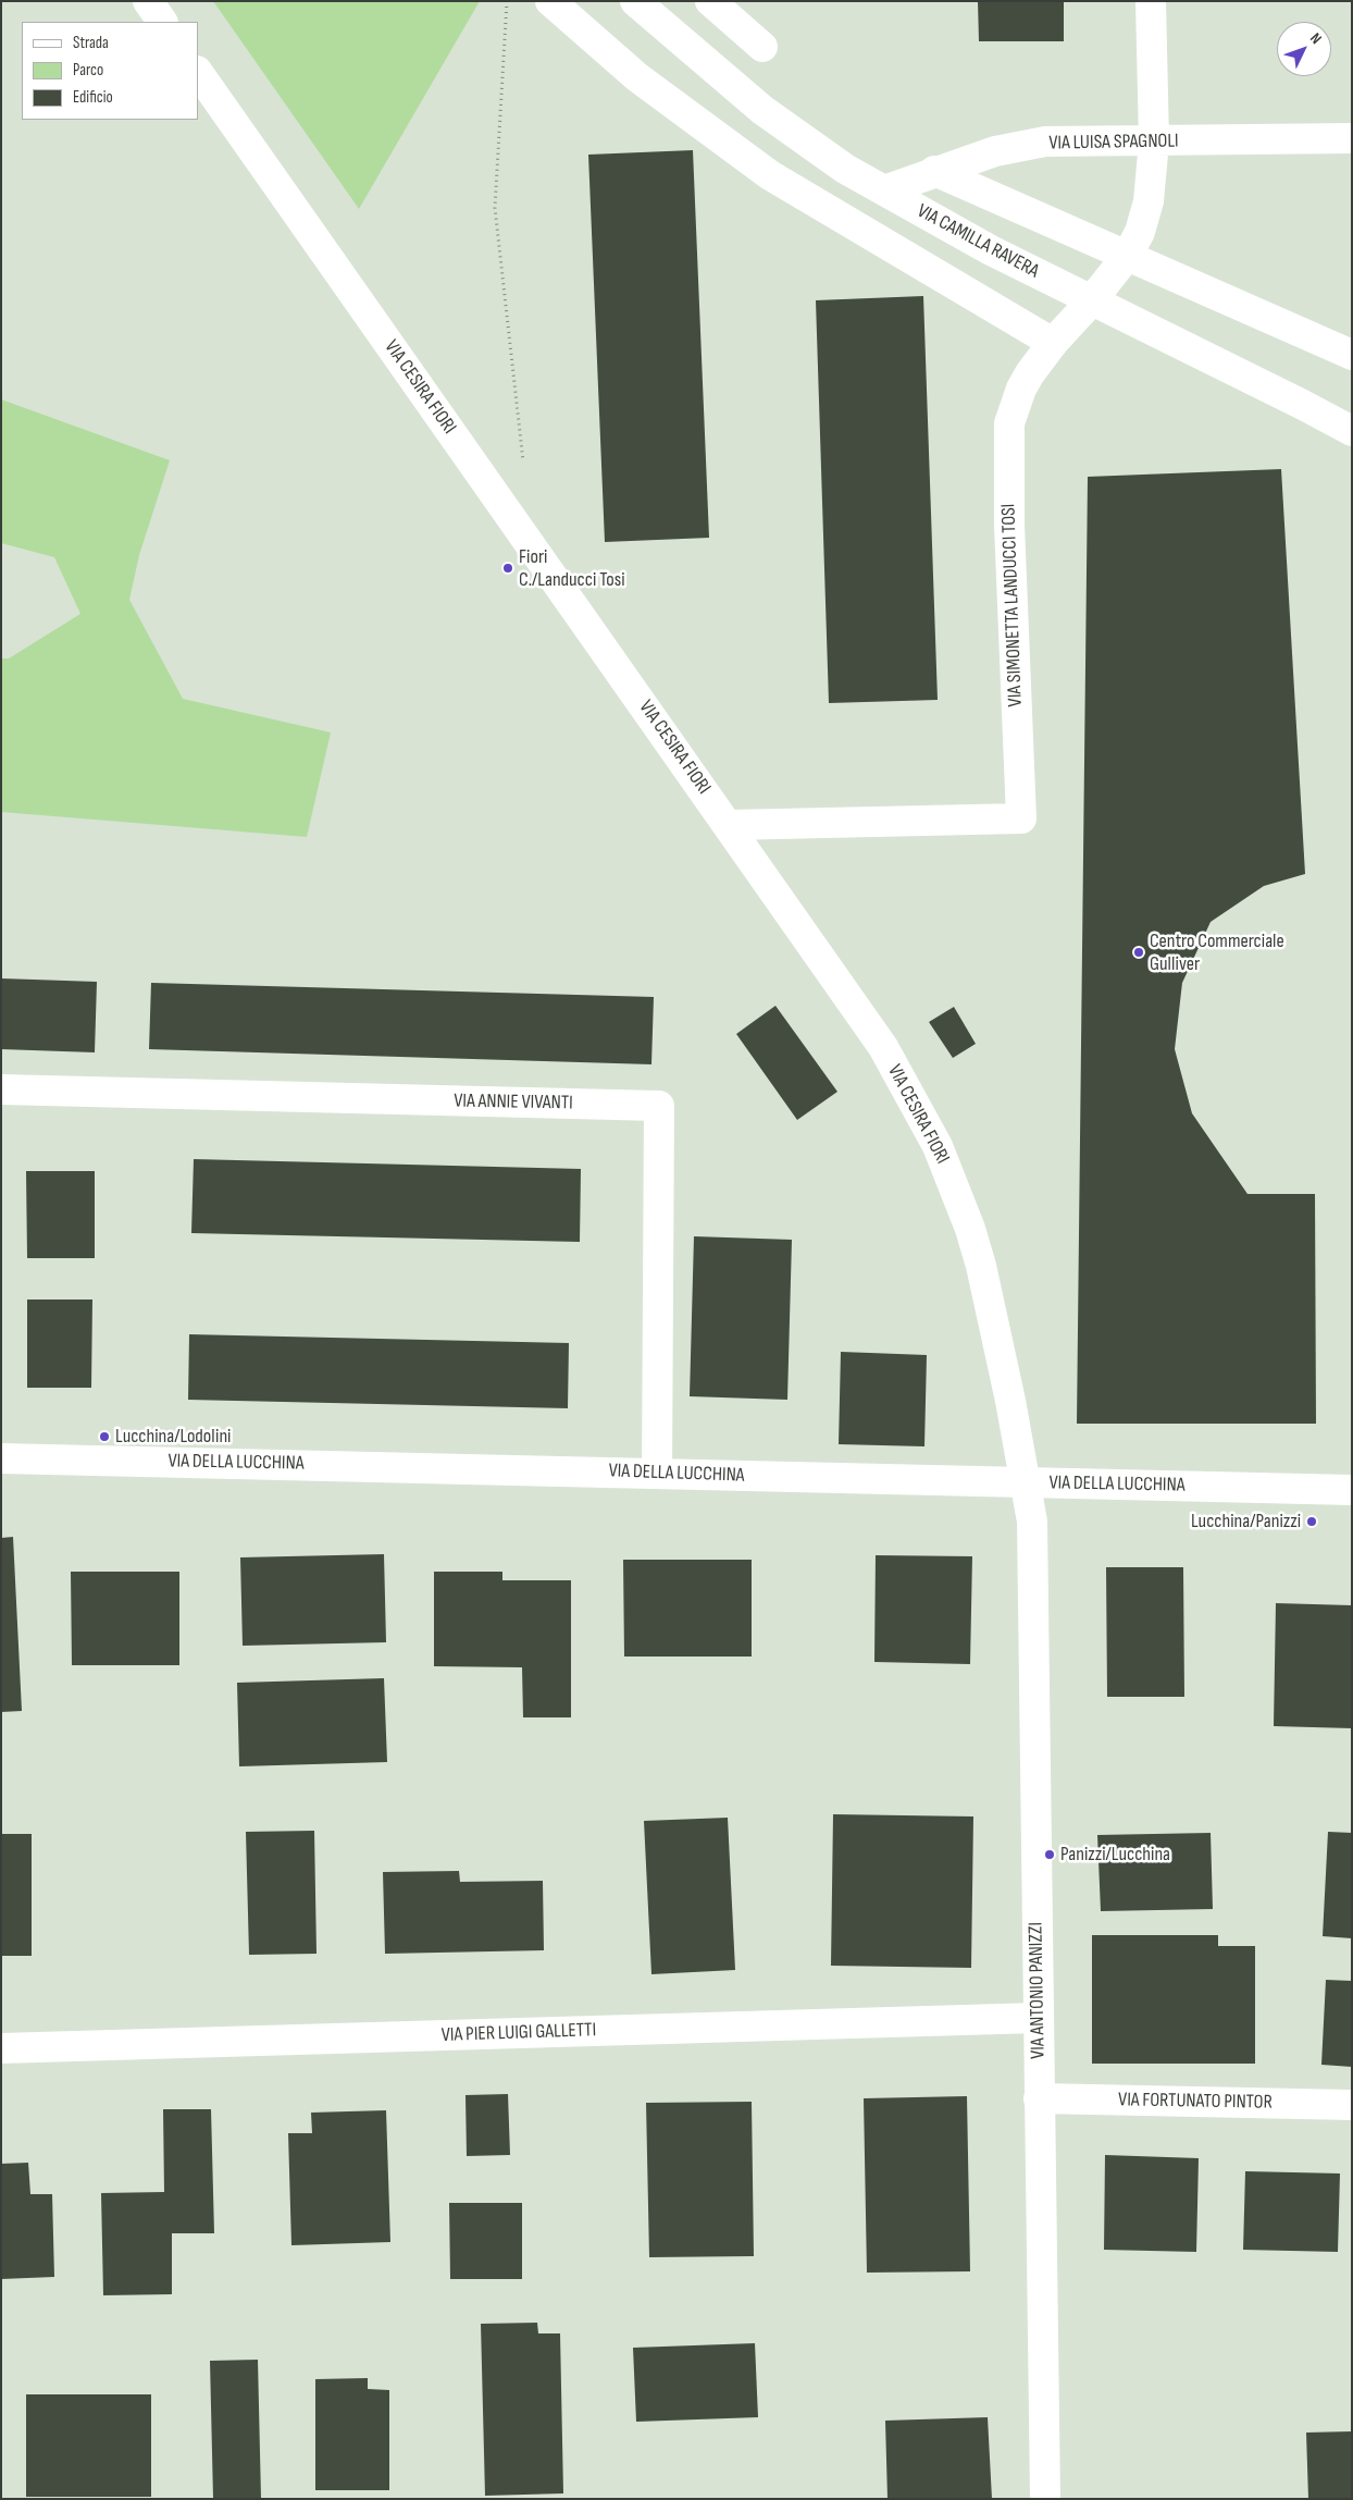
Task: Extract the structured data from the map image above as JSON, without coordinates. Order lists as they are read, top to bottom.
{
  "streets": {
    "street": [
      "VIA LUISA SPAGNOLI",
      "VIA CAMILLA RAVERA",
      "VIA CESIRA FIORI",
      "VIA SIMONETTA LANDUCCI TOSI",
      "VIA ANNIE VIVANTI",
      "VIA DELLA LUCCHINA",
      "VIA ANTONIO PANIZZI",
      "VIA PIER LUIGI GALLETTI",
      "VIA FORTUNATO PINTOR"
    ]
  },
  "crossings": [
    ["VIA LUISA SPAGNOLI", "VIA CAMILLA RAVERA"],
    ["VIA LUISA SPAGNOLI", "VIA SIMONETTA LANDUCCI TOSI"],
    ["VIA CAMILLA RAVERA", "VIA SIMONETTA LANDUCCI TOSI"],
    ["VIA CESIRA FIORI", "VIA SIMONETTA LANDUCCI TOSI"],
    ["VIA CESIRA FIORI", "VIA DELLA LUCCHINA"],
    ["VIA CESIRA FIORI", "VIA ANTONIO PANIZZI"],
    ["VIA ANNIE VIVANTI", "VIA DELLA LUCCHINA"],
    ["VIA DELLA LUCCHINA", "VIA ANTONIO PANIZZI"],
    ["VIA ANTONIO PANIZZI", "VIA PIER LUIGI GALLETTI"],
    ["VIA ANTONIO PANIZZI", "VIA FORTUNATO PINTOR"]
  ],
  "places": [
    "Fiori C./Landucci Tosi",
    "Centro Commerciale Gulliver",
    "Lucchina/Lodolini",
    "Lucchina/Panizzi",
    "Panizzi/Lucchina"
  ],
  "legend": ["Strada", "Parco", "Edificio"],
  "north": "top right"
}
